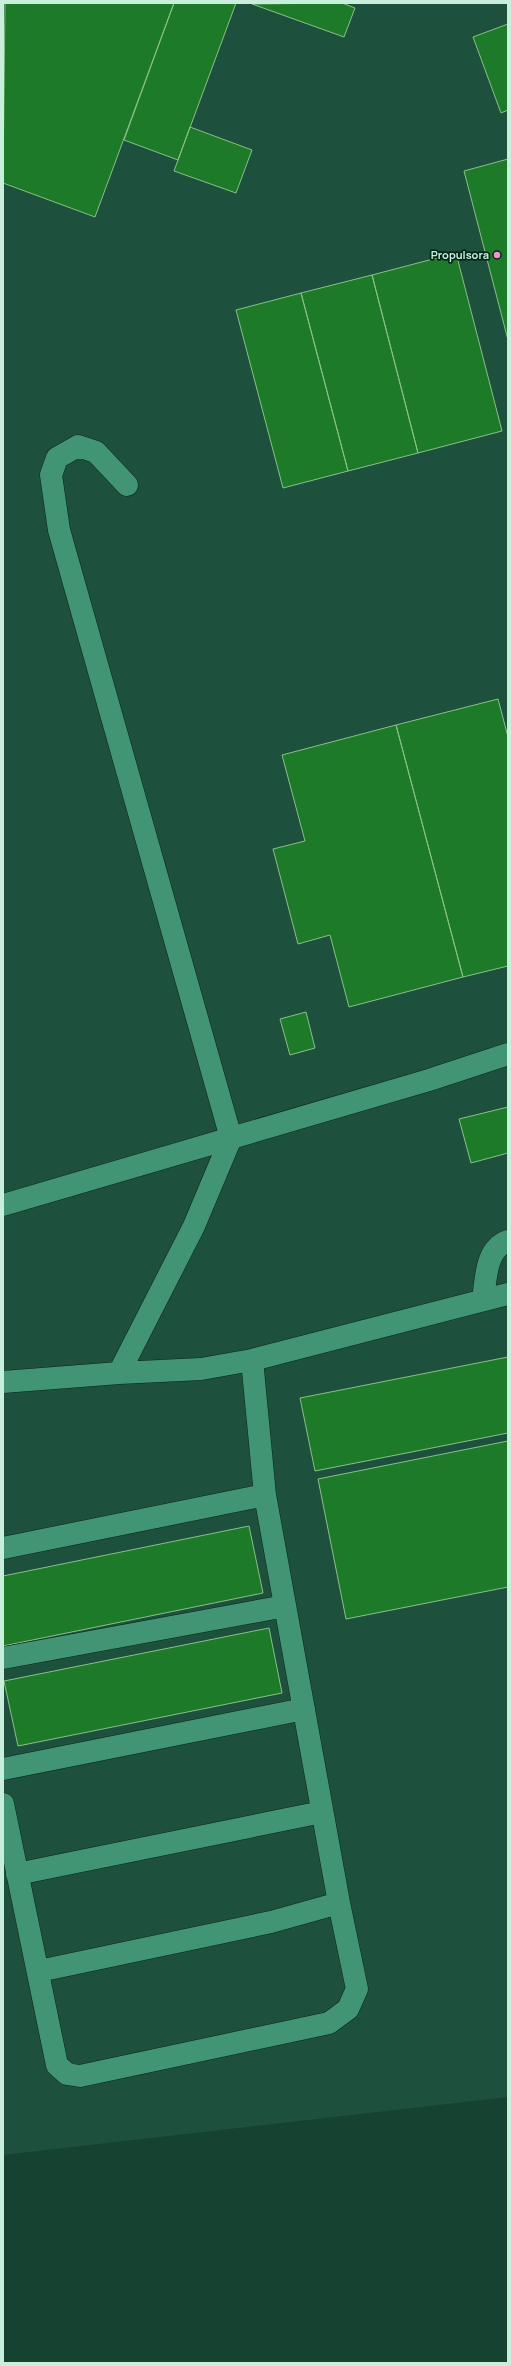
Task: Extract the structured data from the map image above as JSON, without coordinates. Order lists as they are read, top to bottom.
{
  "places": ["Propulsora"]
}
